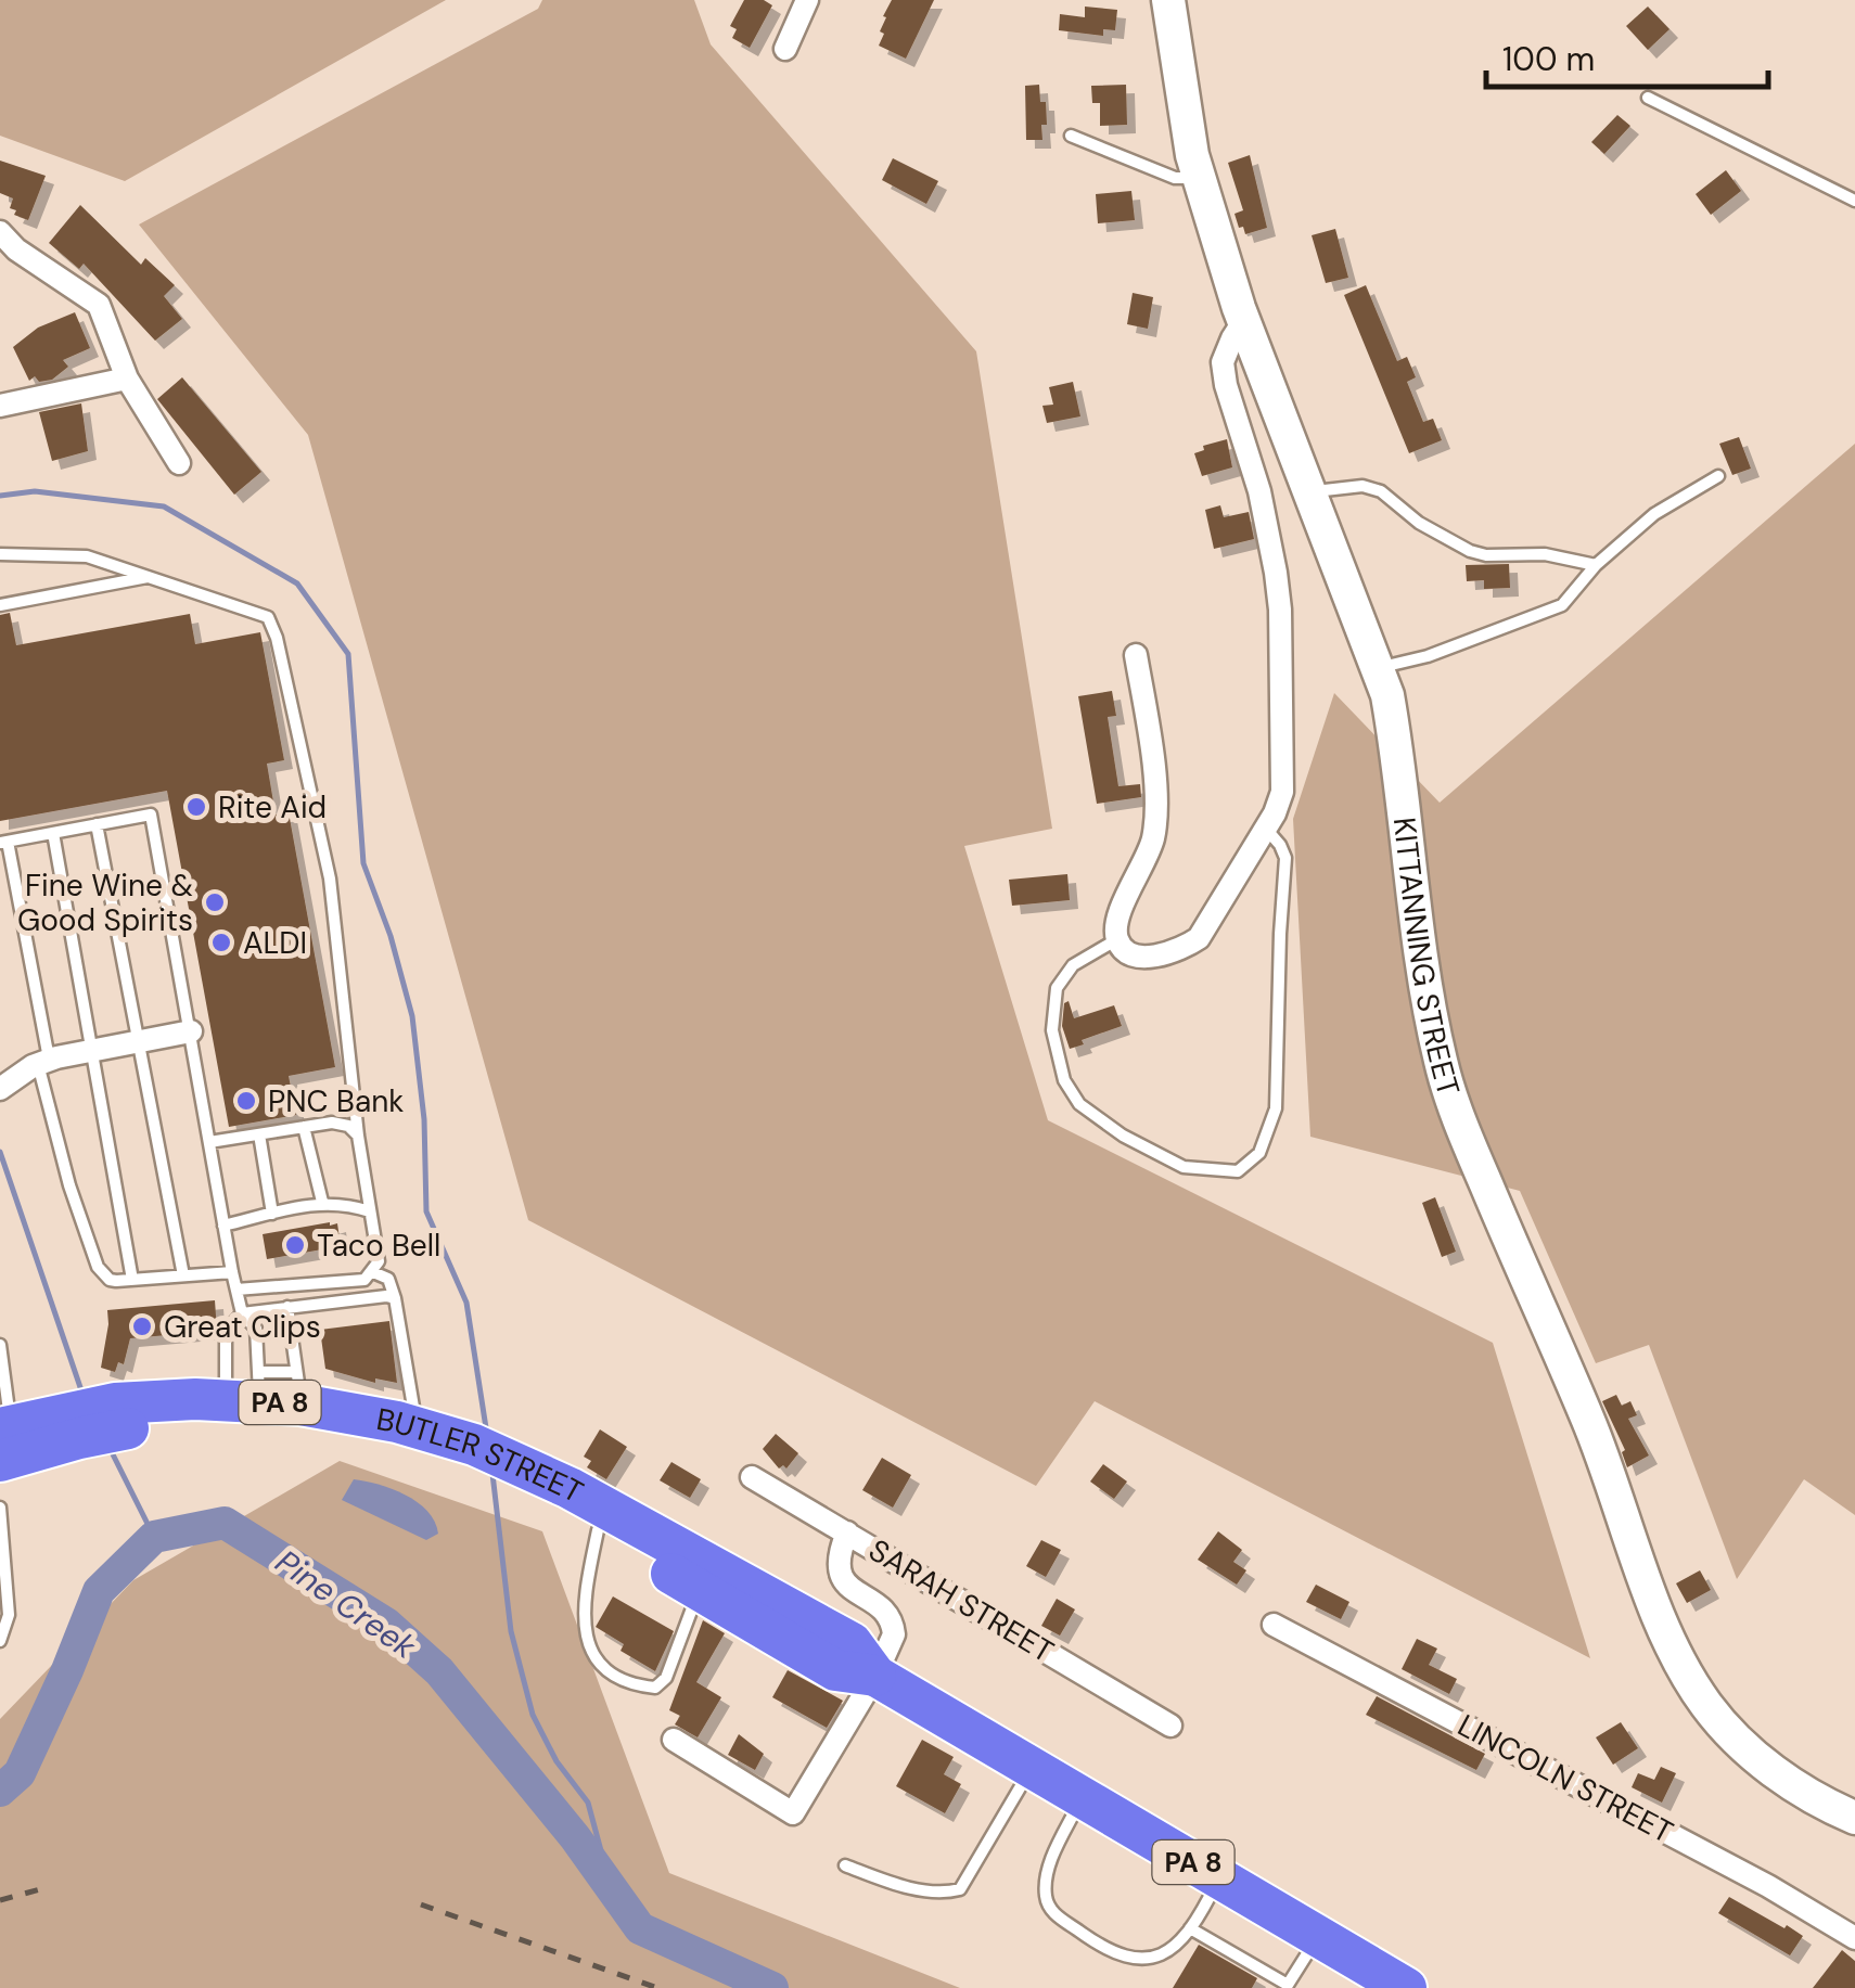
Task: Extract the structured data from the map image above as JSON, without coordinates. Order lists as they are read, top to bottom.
{
  "streets": {
    "highway": ["PA 8", "BUTLER STREET"],
    "street": ["KITTANNING STREET", "SARAH STREET", "LINCOLN STREET"]
  },
  "water": ["Pine Creek"],
  "places": [
    "Rite Aid",
    "Fine Wine & Good Spirits",
    "ALDI",
    "PNC Bank",
    "Taco Bell",
    "Great Clips"
  ],
  "scale_bar": "100 m"
}
